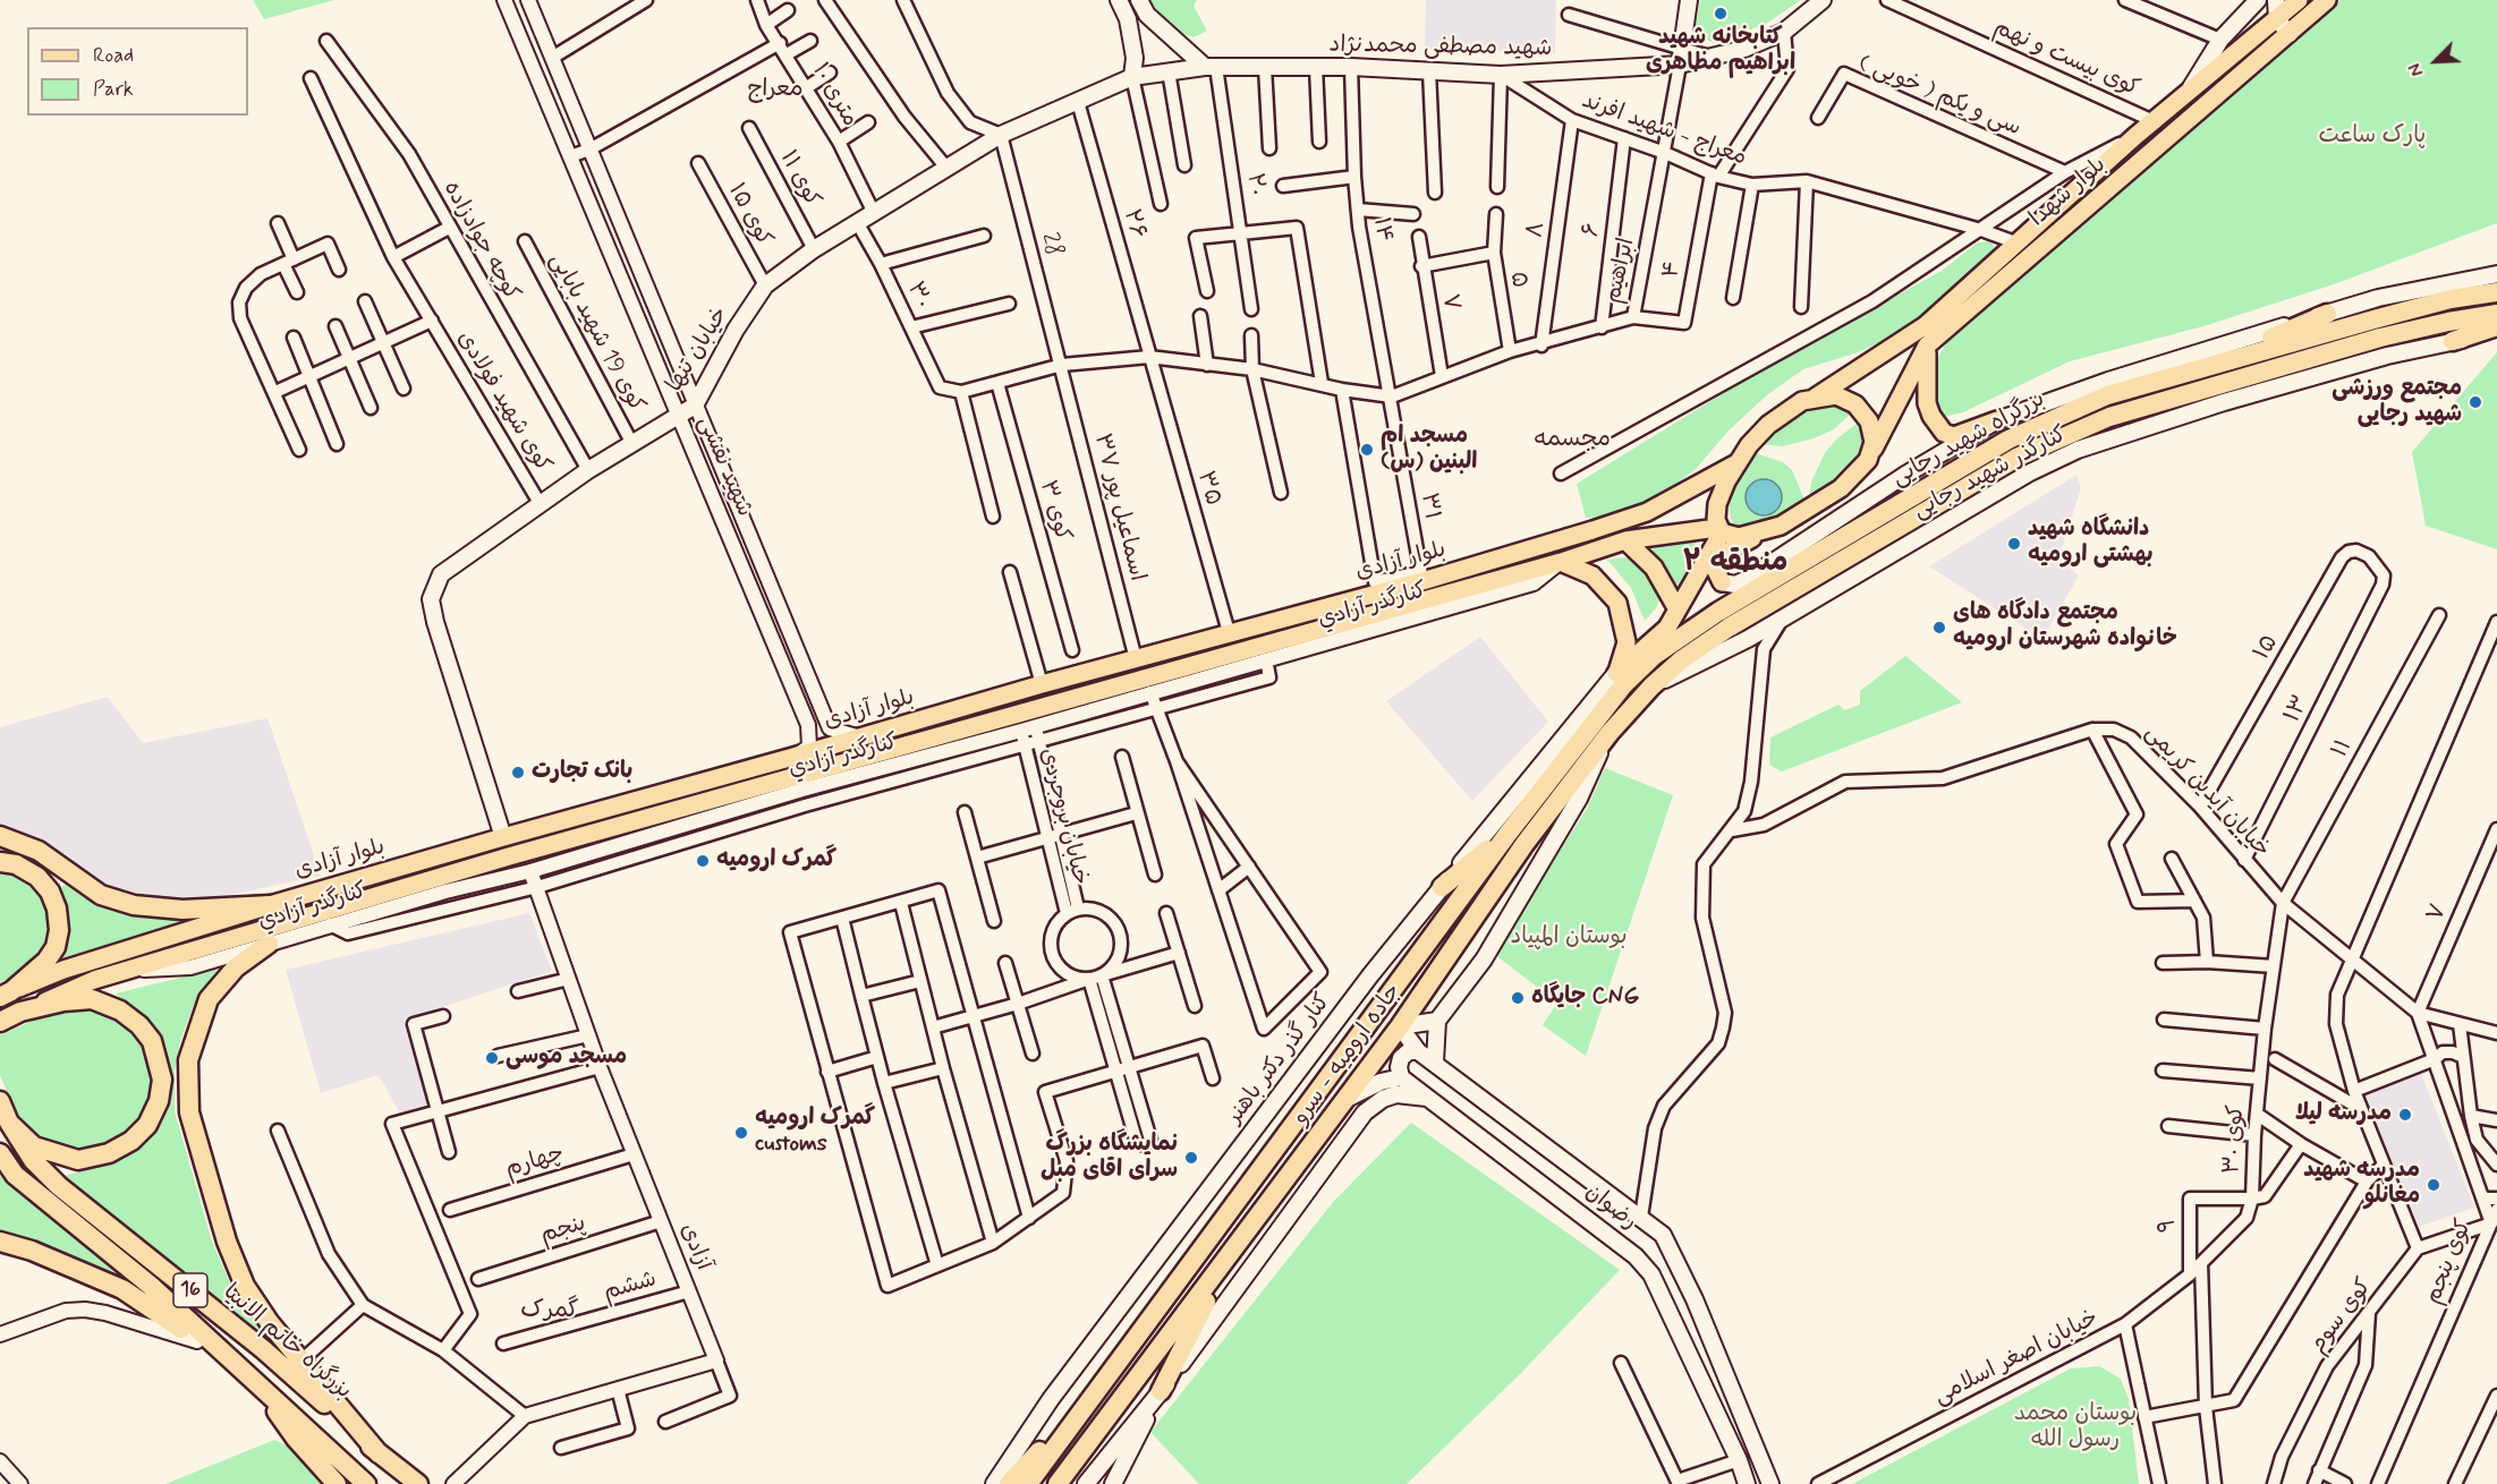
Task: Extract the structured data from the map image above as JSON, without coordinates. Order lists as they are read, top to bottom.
{
  "streets": {
    "highway": [
      "بزرگراه شهید رجایی",
      "جاده ارومیه - سرو",
      "16",
      "بزرگراه خاتم الانبیا"
    ],
    "main road": [
      "شهید مصطفی محمدنژاد",
      "بلوار شهدا",
      "خیابان تنها",
      "کنارگذر شهید رجایی",
      "بلوار آزادی",
      "کنار گذر دکتر باهنر",
      "رضوان"
    ],
    "street": [
      "کوی بیست و نهم",
      "۱۰ متری",
      "سی و یکم ( خویی )",
      "معراج - شهید افرند",
      "کوی ۱۱",
      "۲۰",
      "کوی ۱۵",
      "۲۶",
      "۱۴",
      "۸",
      "۶",
      "کوچه جوادزاده",
      "28",
      "۴",
      "ابراهیم",
      "۵",
      "۳۰",
      "۷",
      "کوی 19 شهید بابایی",
      "کوی شهید فولادی",
      "شهید نقشی",
      "۳۵",
      "۳۱",
      "اسماعیل پور ۳۷",
      "کوی ۳",
      "کنارگذر آزادي",
      "۱۵",
      "۱۳",
      "۱۱",
      "خیابان آیدین کریمی",
      "خیابان بروجردی",
      "کوی ۳۰",
      "چهارم",
      "۹",
      "پنجم",
      "آزادی",
      "کوی پنجم",
      "ششم",
      "کوی سوم",
      "خیابان اصغر اسلامی"
    ]
  },
  "crossings": [
    ["شهید مصطفی محمدنژاد", "معراج - شهید افرند"],
    ["شهید مصطفی محمدنژاد", "۲۰"],
    ["شهید مصطفی محمدنژاد", "۱۴"],
    ["شهید مصطفی محمدنژاد", "ابراهیم"],
    ["شهید مصطفی محمدنژاد", "خیابان تنها"],
    ["کوی بیست و نهم", "بلوار شهدا"],
    ["۱۰ متری", "خیابان تنها"],
    ["معراج - شهید افرند", "بلوار شهدا"],
    ["معراج - شهید افرند", "۸"],
    ["معراج - شهید افرند", "۶"],
    ["معراج - شهید افرند", "۴"],
    ["معراج - شهید افرند", "ابراهیم"],
    ["کوی ۱۱", "خیابان تنها"],
    ["۲۰", "خیابان تنها"],
    ["بلوار شهدا", "کنارگذر شهید رجایی"],
    ["بلوار شهدا", "بلوار آزادی"],
    ["کوی ۱۵", "خیابان تنها"],
    ["۲۶", "خیابان تنها"],
    ["۲۶", "۳۵"],
    ["۱۴", "ابراهیم"],
    ["۱۴", "۳۱"],
    ["۸", "ابراهیم"],
    ["۶", "ابراهیم"],
    ["کوچه جوادزاده", "خیابان تنها"],
    ["28", "خیابان تنها"],
    ["28", "اسماعیل پور ۳۷"],
    ["۴", "ابراهیم"],
    ["ابراهیم", "۵"],
    ["ابراهیم", "۷"],
    ["ابراهیم", "۳۱"],
    ["۳۰", "خیابان تنها"],
    ["۷", "خیابان آیدین کریمی"],
    ["۷", "کوی پنجم"],
    ["کوی 19 شهید بابایی", "خیابان تنها"],
    ["خیابان تنها", "کوی شهید فولادی"],
    ["خیابان تنها", "شهید نقشی"],
    ["خیابان تنها", "بلوار آزادی"],
    ["بزرگراه شهید رجایی", "جاده ارومیه - سرو"],
    ["بزرگراه شهید رجایی", "کنار گذر دکتر باهنر"],
    ["کنارگذر شهید رجایی", "جاده ارومیه - سرو"],
    ["۳۵", "بلوار آزادی"],
    ["۳۱", "بلوار آزادی"],
    ["اسماعیل پور ۳۷", "بلوار آزادی"],
    ["بلوار آزادی", "کنارگذر آزادي"],
    ["بلوار آزادی", "خیابان بروجردی"],
    ["کنارگذر آزادي", "خیابان بروجردی"],
    ["کنارگذر آزادي", "آزادی"],
    ["۱۵", "۱۳"],
    ["۱۵", "خیابان آیدین کریمی"],
    ["۱۳", "خیابان آیدین کریمی"],
    ["۱۱", "خیابان آیدین کریمی"],
    ["۱۱", "کوی ۳۰"],
    ["خیابان آیدین کریمی", "کوی ۳۰"],
    ["خیابان آیدین کریمی", "کوی پنجم"],
    ["جاده ارومیه - سرو", "کنار گذر دکتر باهنر"],
    ["جاده ارومیه - سرو", "رضوان"],
    ["کوی ۳۰", "۹"],
    ["کوی ۳۰", "خیابان اصغر اسلامی"],
    ["چهارم", "آزادی"],
    ["پنجم", "آزادی"],
    ["آزادی", "ششم"]
  ],
  "districts": [
    "معراج",
    "مجسمه",
    "منطقه ۲",
    "گمرک"
  ],
  "parks": ["پارک ساعت", "بوستان المپیاد", "بوستان محمد رسول الله"],
  "places": [
    "کتابخانه شهید ابراهیم مظاهری",
    "مجتمع ورزشی شهید رجایی",
    "مسجد ام البنین (س)",
    "دانشگاه شهید بهشتی ارومیه",
    "مجتمع دادگاه های خانواده شهرستان ارومیه",
    "بانک تجارت",
    "گمرک ارومیه",
    "جایگاه CNG",
    "مسجد موسی",
    "مدرسه لیلا",
    "گمرک ارومیه customs",
    "نمایشگاه بزرگ سرای اقای مبل",
    "مدرسه شهید مغانلو"
  ],
  "legend": ["Road", "Park"],
  "north": "bottom left"
}
